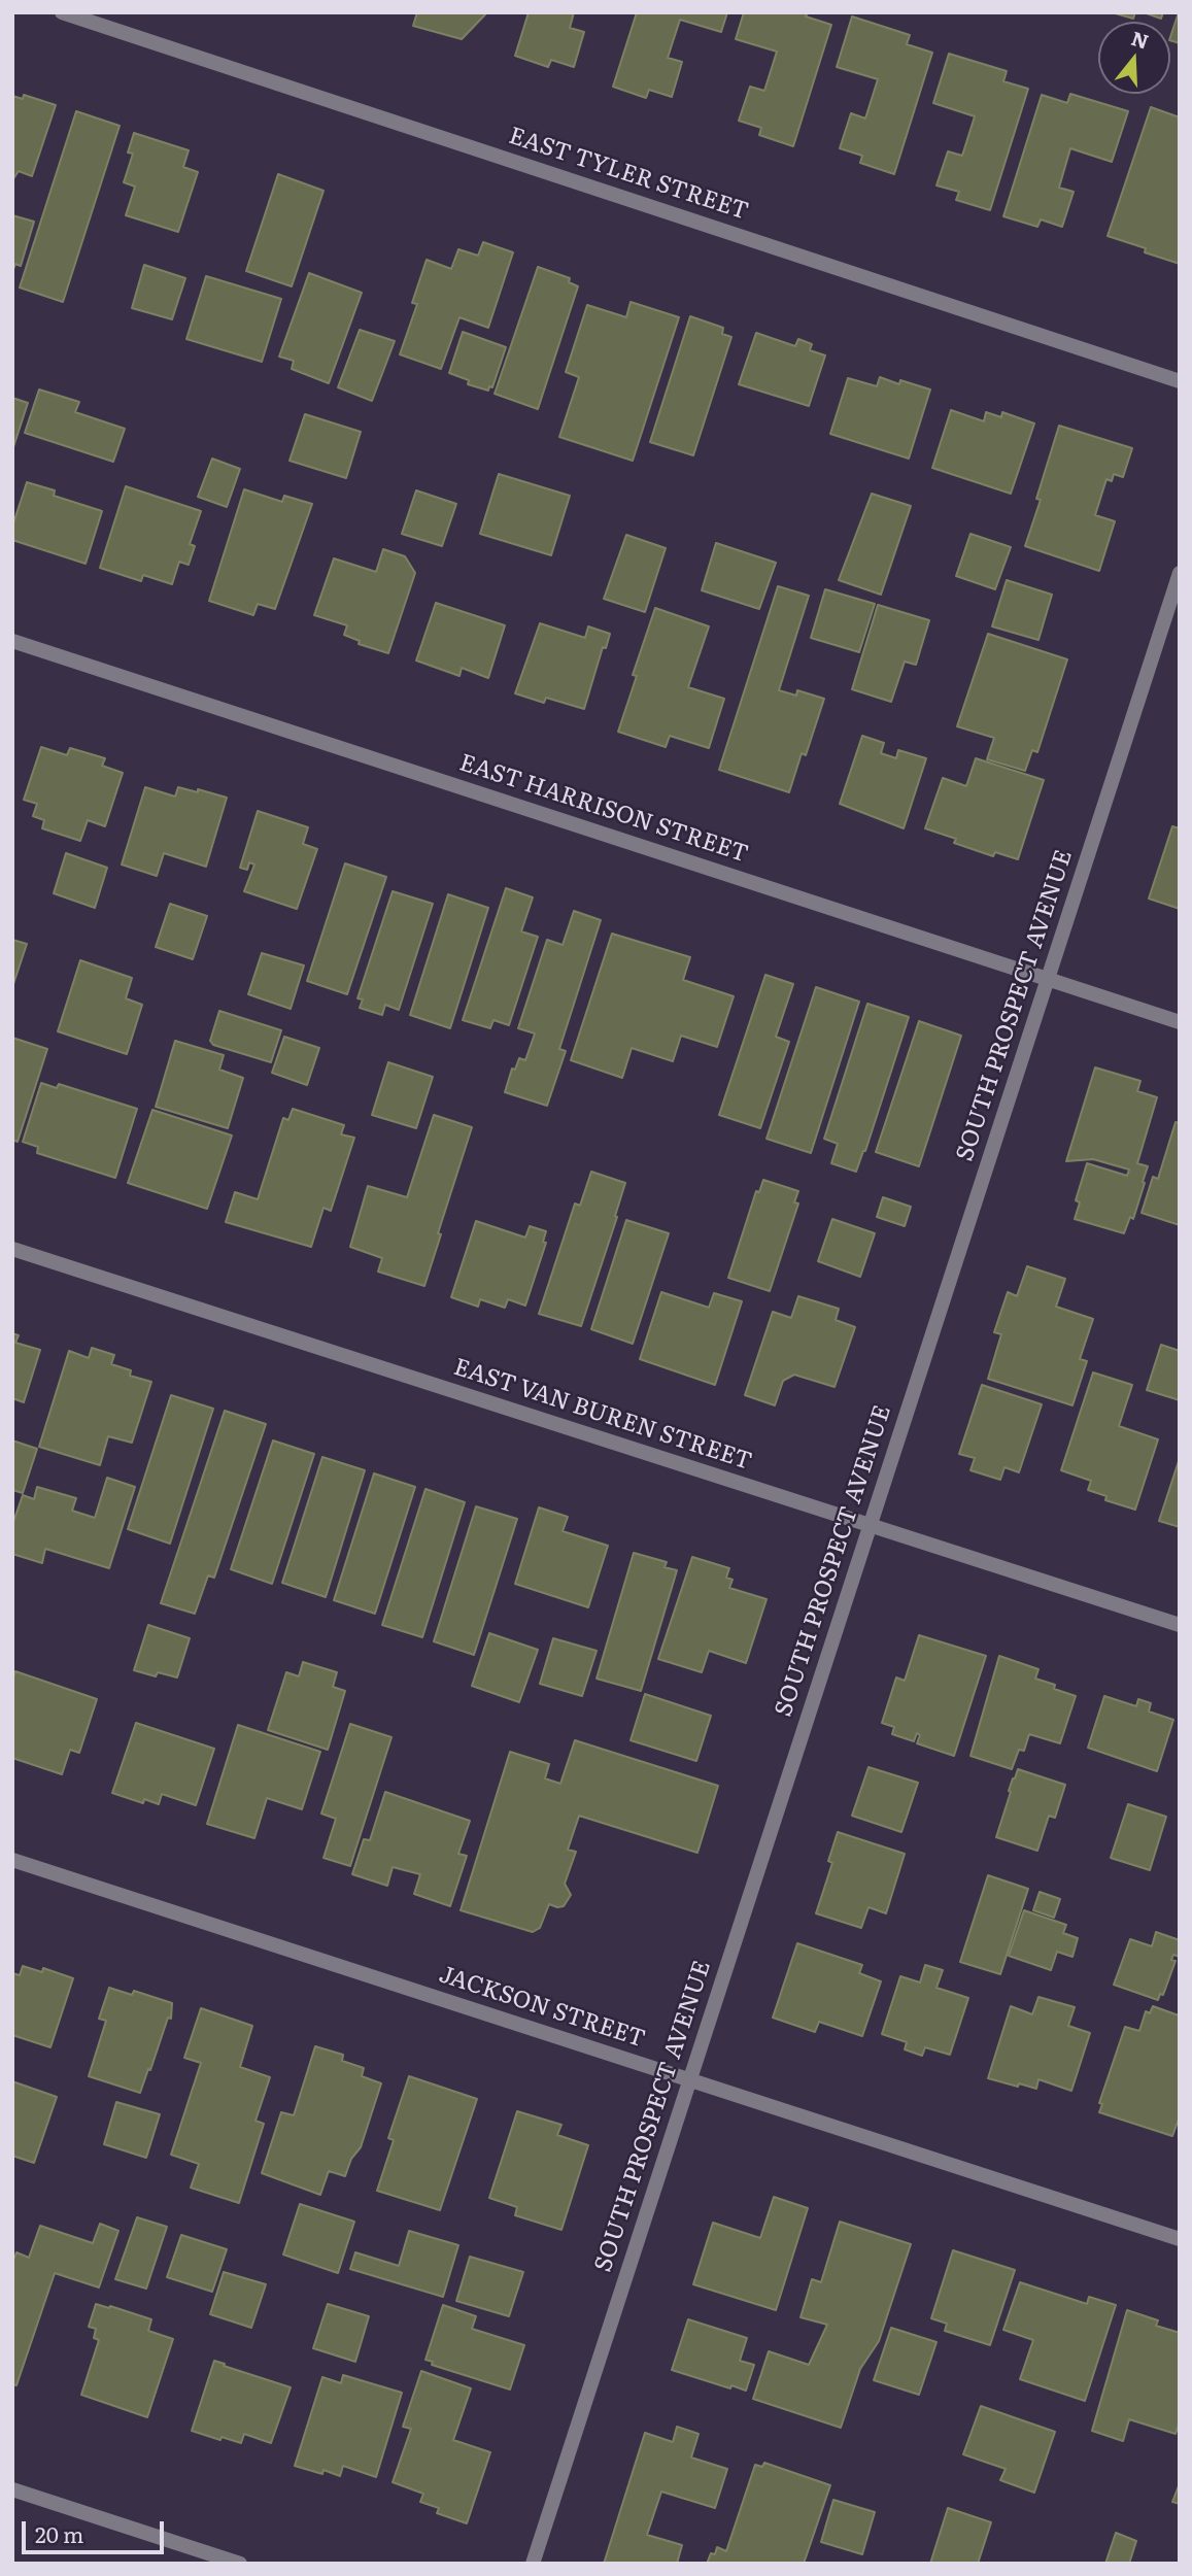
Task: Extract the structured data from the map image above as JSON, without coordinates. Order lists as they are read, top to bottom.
{
  "streets": {
    "street": [
      "EAST TYLER STREET",
      "EAST HARRISON STREET",
      "SOUTH PROSPECT AVENUE",
      "EAST VAN BUREN STREET",
      "JACKSON STREET"
    ]
  },
  "crossings": [
    ["EAST HARRISON STREET", "SOUTH PROSPECT AVENUE"],
    ["SOUTH PROSPECT AVENUE", "EAST VAN BUREN STREET"],
    ["SOUTH PROSPECT AVENUE", "JACKSON STREET"]
  ],
  "scale_bar": "20 m",
  "north": "top"
}
